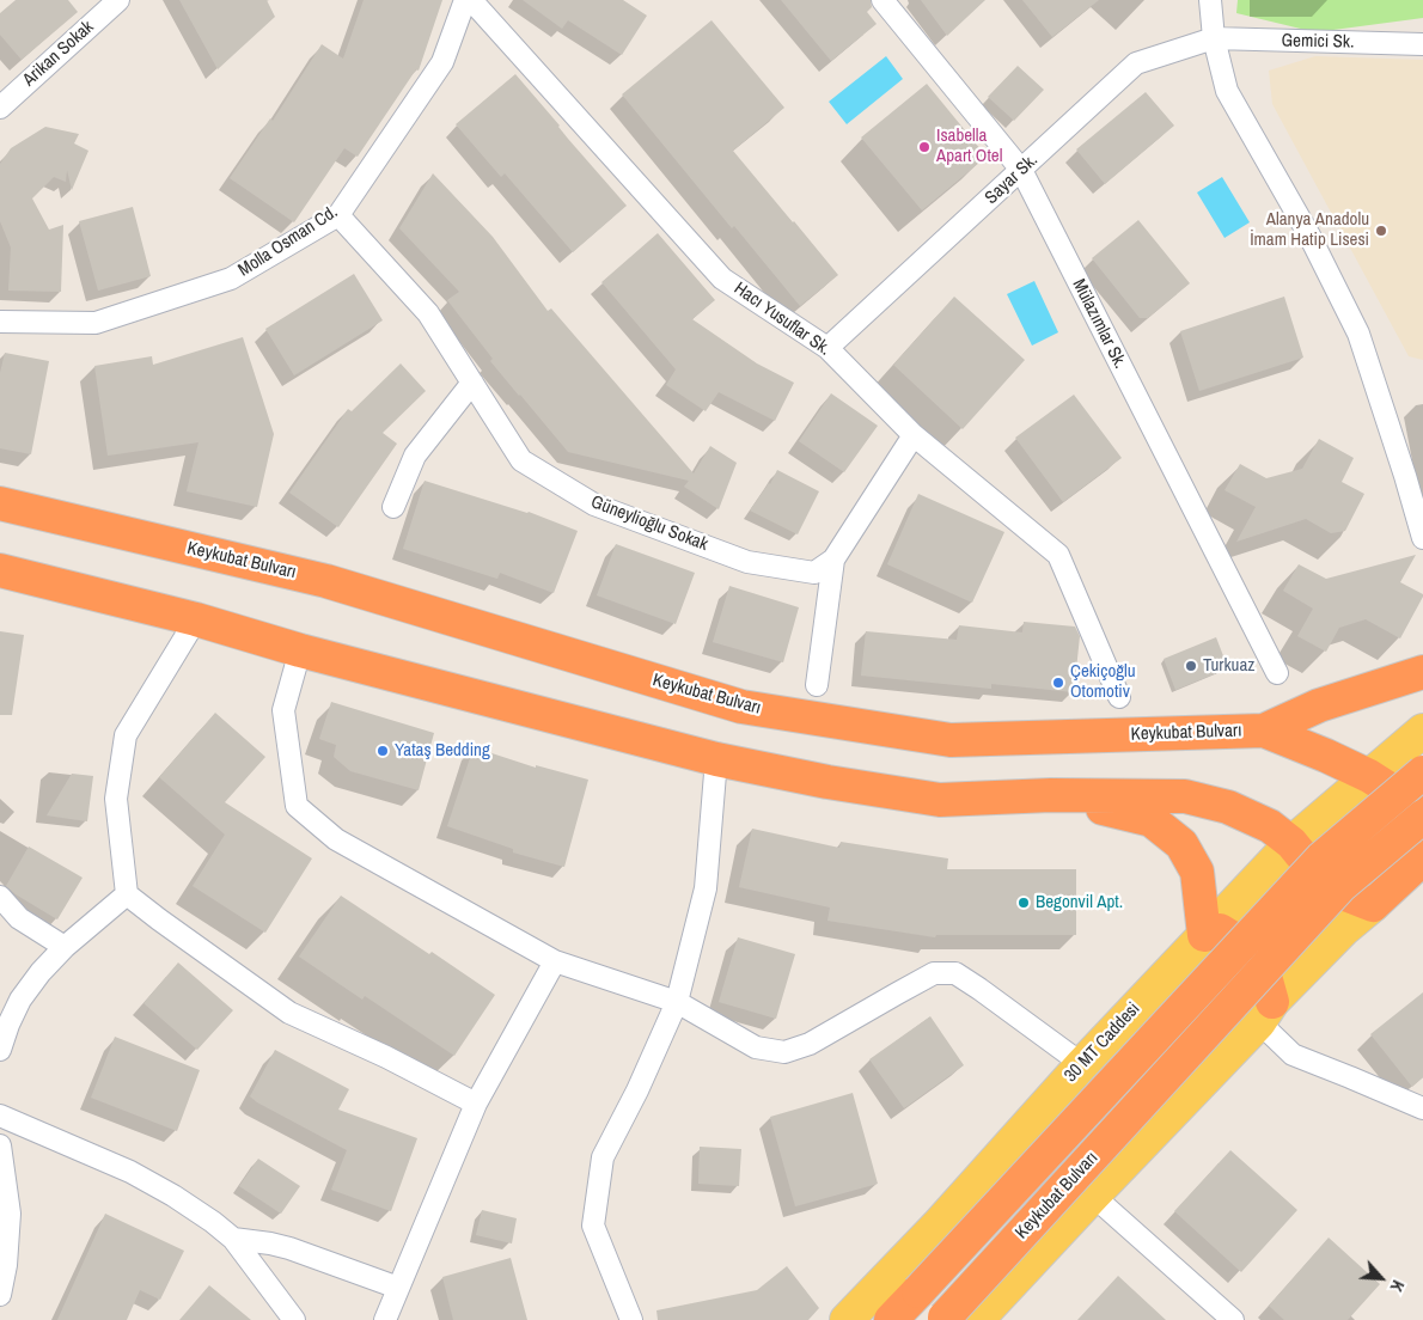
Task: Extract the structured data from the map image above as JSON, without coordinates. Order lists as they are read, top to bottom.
{
  "streets": {
    "highway": ["Keykubat Bulvarı"],
    "main road": ["30 MT Caddesi"],
    "street": [
      "Gemici Sk.",
      "Arikan Sokak",
      "Sayar Sk.",
      "Molla Osman Cd.",
      "Hacı Yusuflar Sk.",
      "Mülazımlar Sk.",
      "Güneylioğlu Sokak"
    ]
  },
  "crossings": [
    ["Gemici Sk.", "Sayar Sk."],
    ["Sayar Sk.", "Hacı Yusuflar Sk."],
    ["Sayar Sk.", "Mülazımlar Sk."],
    ["Molla Osman Cd.", "Güneylioğlu Sokak"]
  ],
  "places": [
    "Isabella Apart Otel",
    "Alanya Anadolu İmam Hatip Lisesi",
    "Turkuaz",
    "Çekiçoğlu Otomotiv",
    "Yataş Bedding",
    "Begonvil Apt."
  ],
  "north": "bottom right"
}
